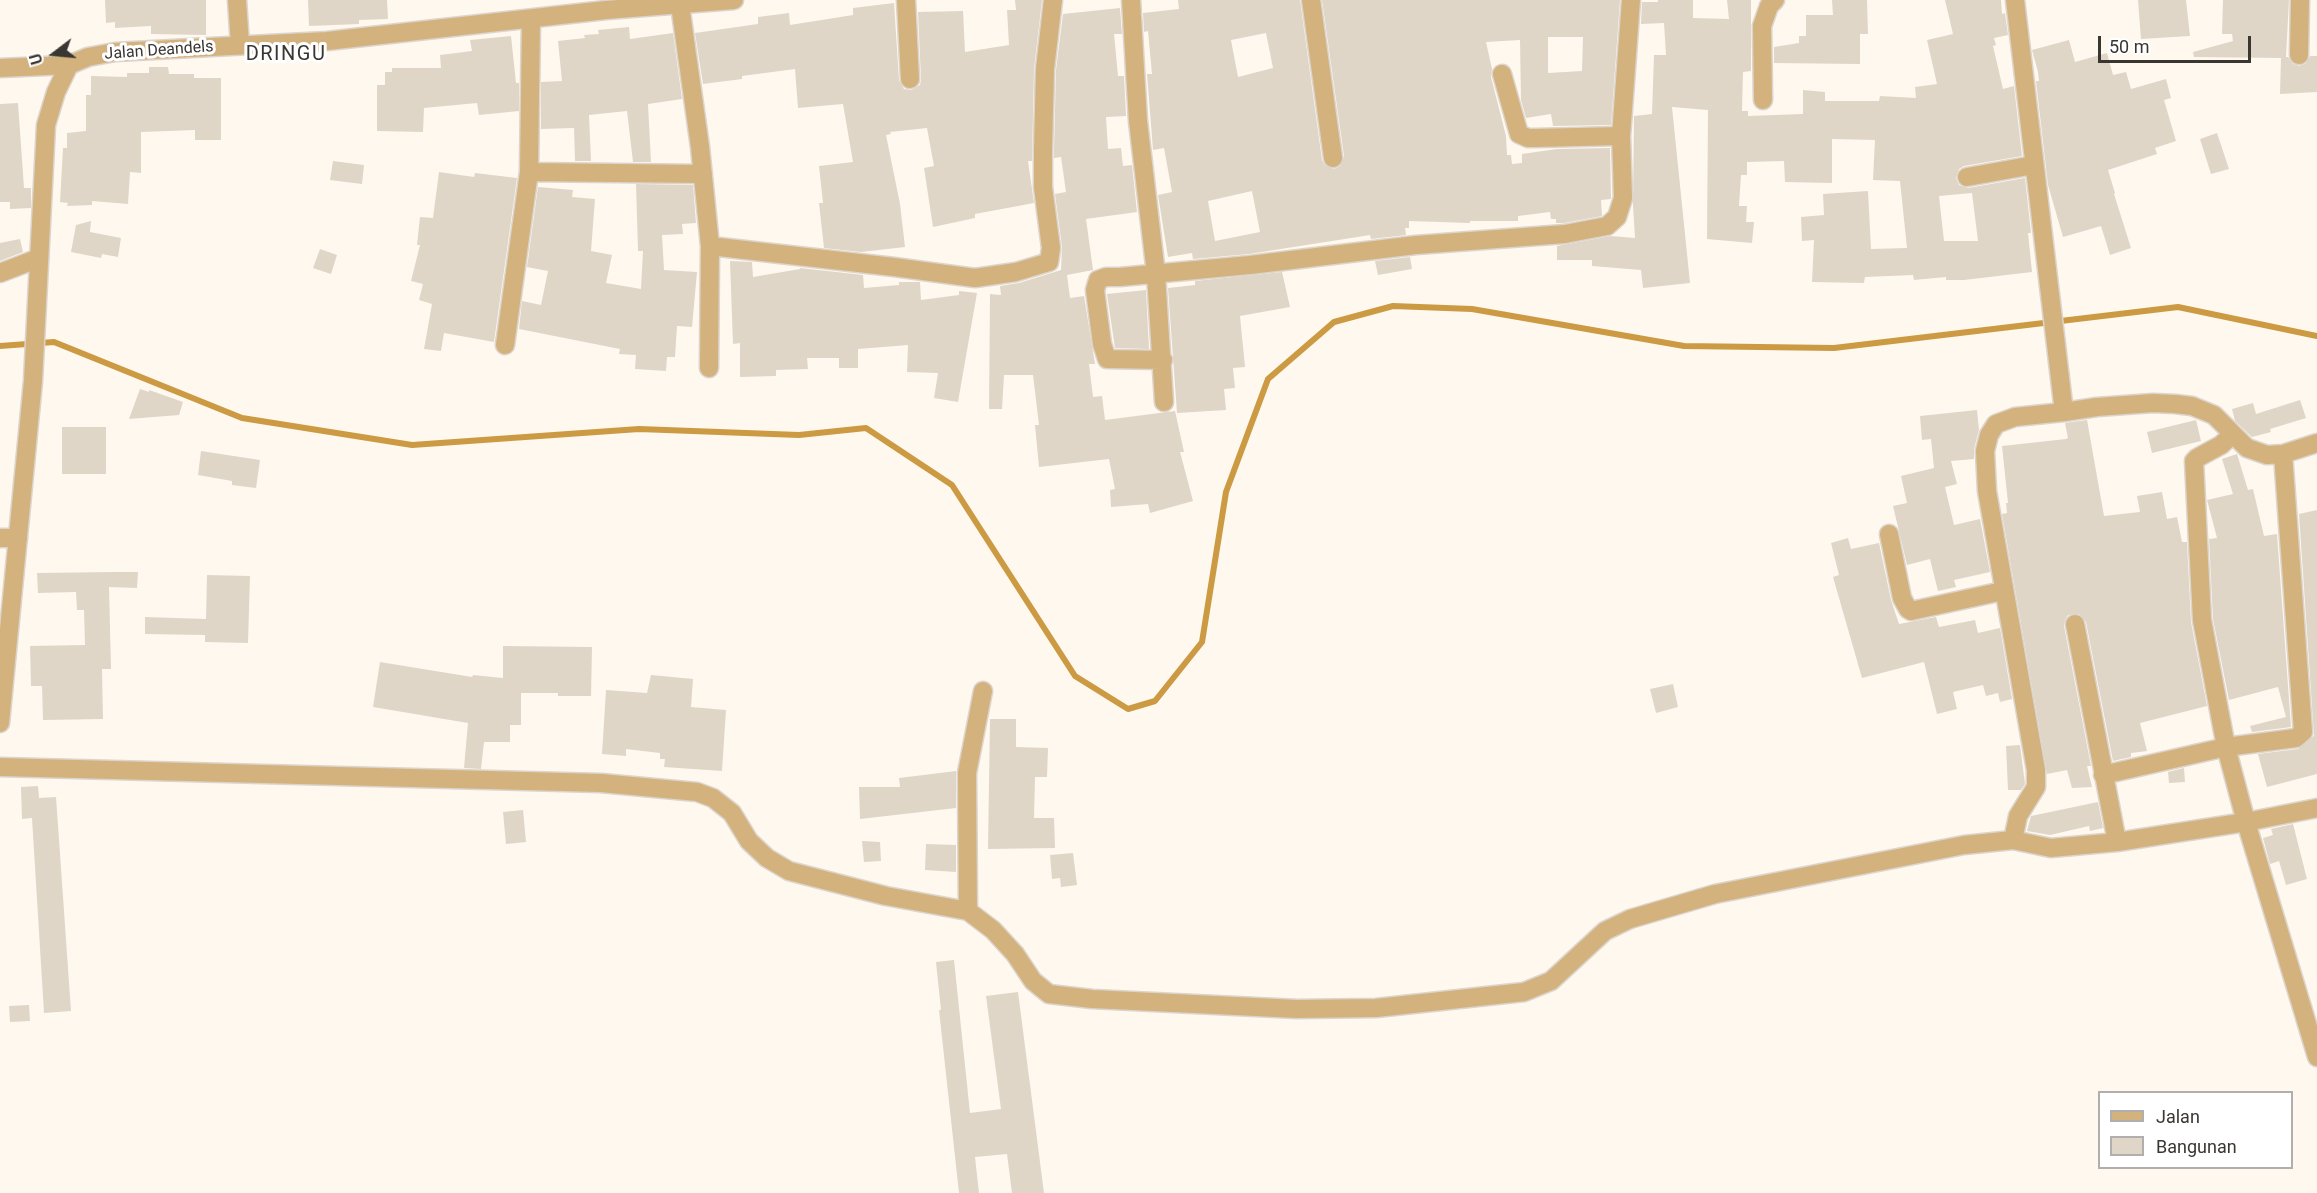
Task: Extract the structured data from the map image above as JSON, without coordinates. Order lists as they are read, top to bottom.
{
  "streets": {
    "street": ["Jalan Deandels"]
  },
  "districts": ["DRINGU"],
  "legend": ["Jalan", "Bangunan"],
  "scale_bar": "50 m",
  "north": "left"
}
